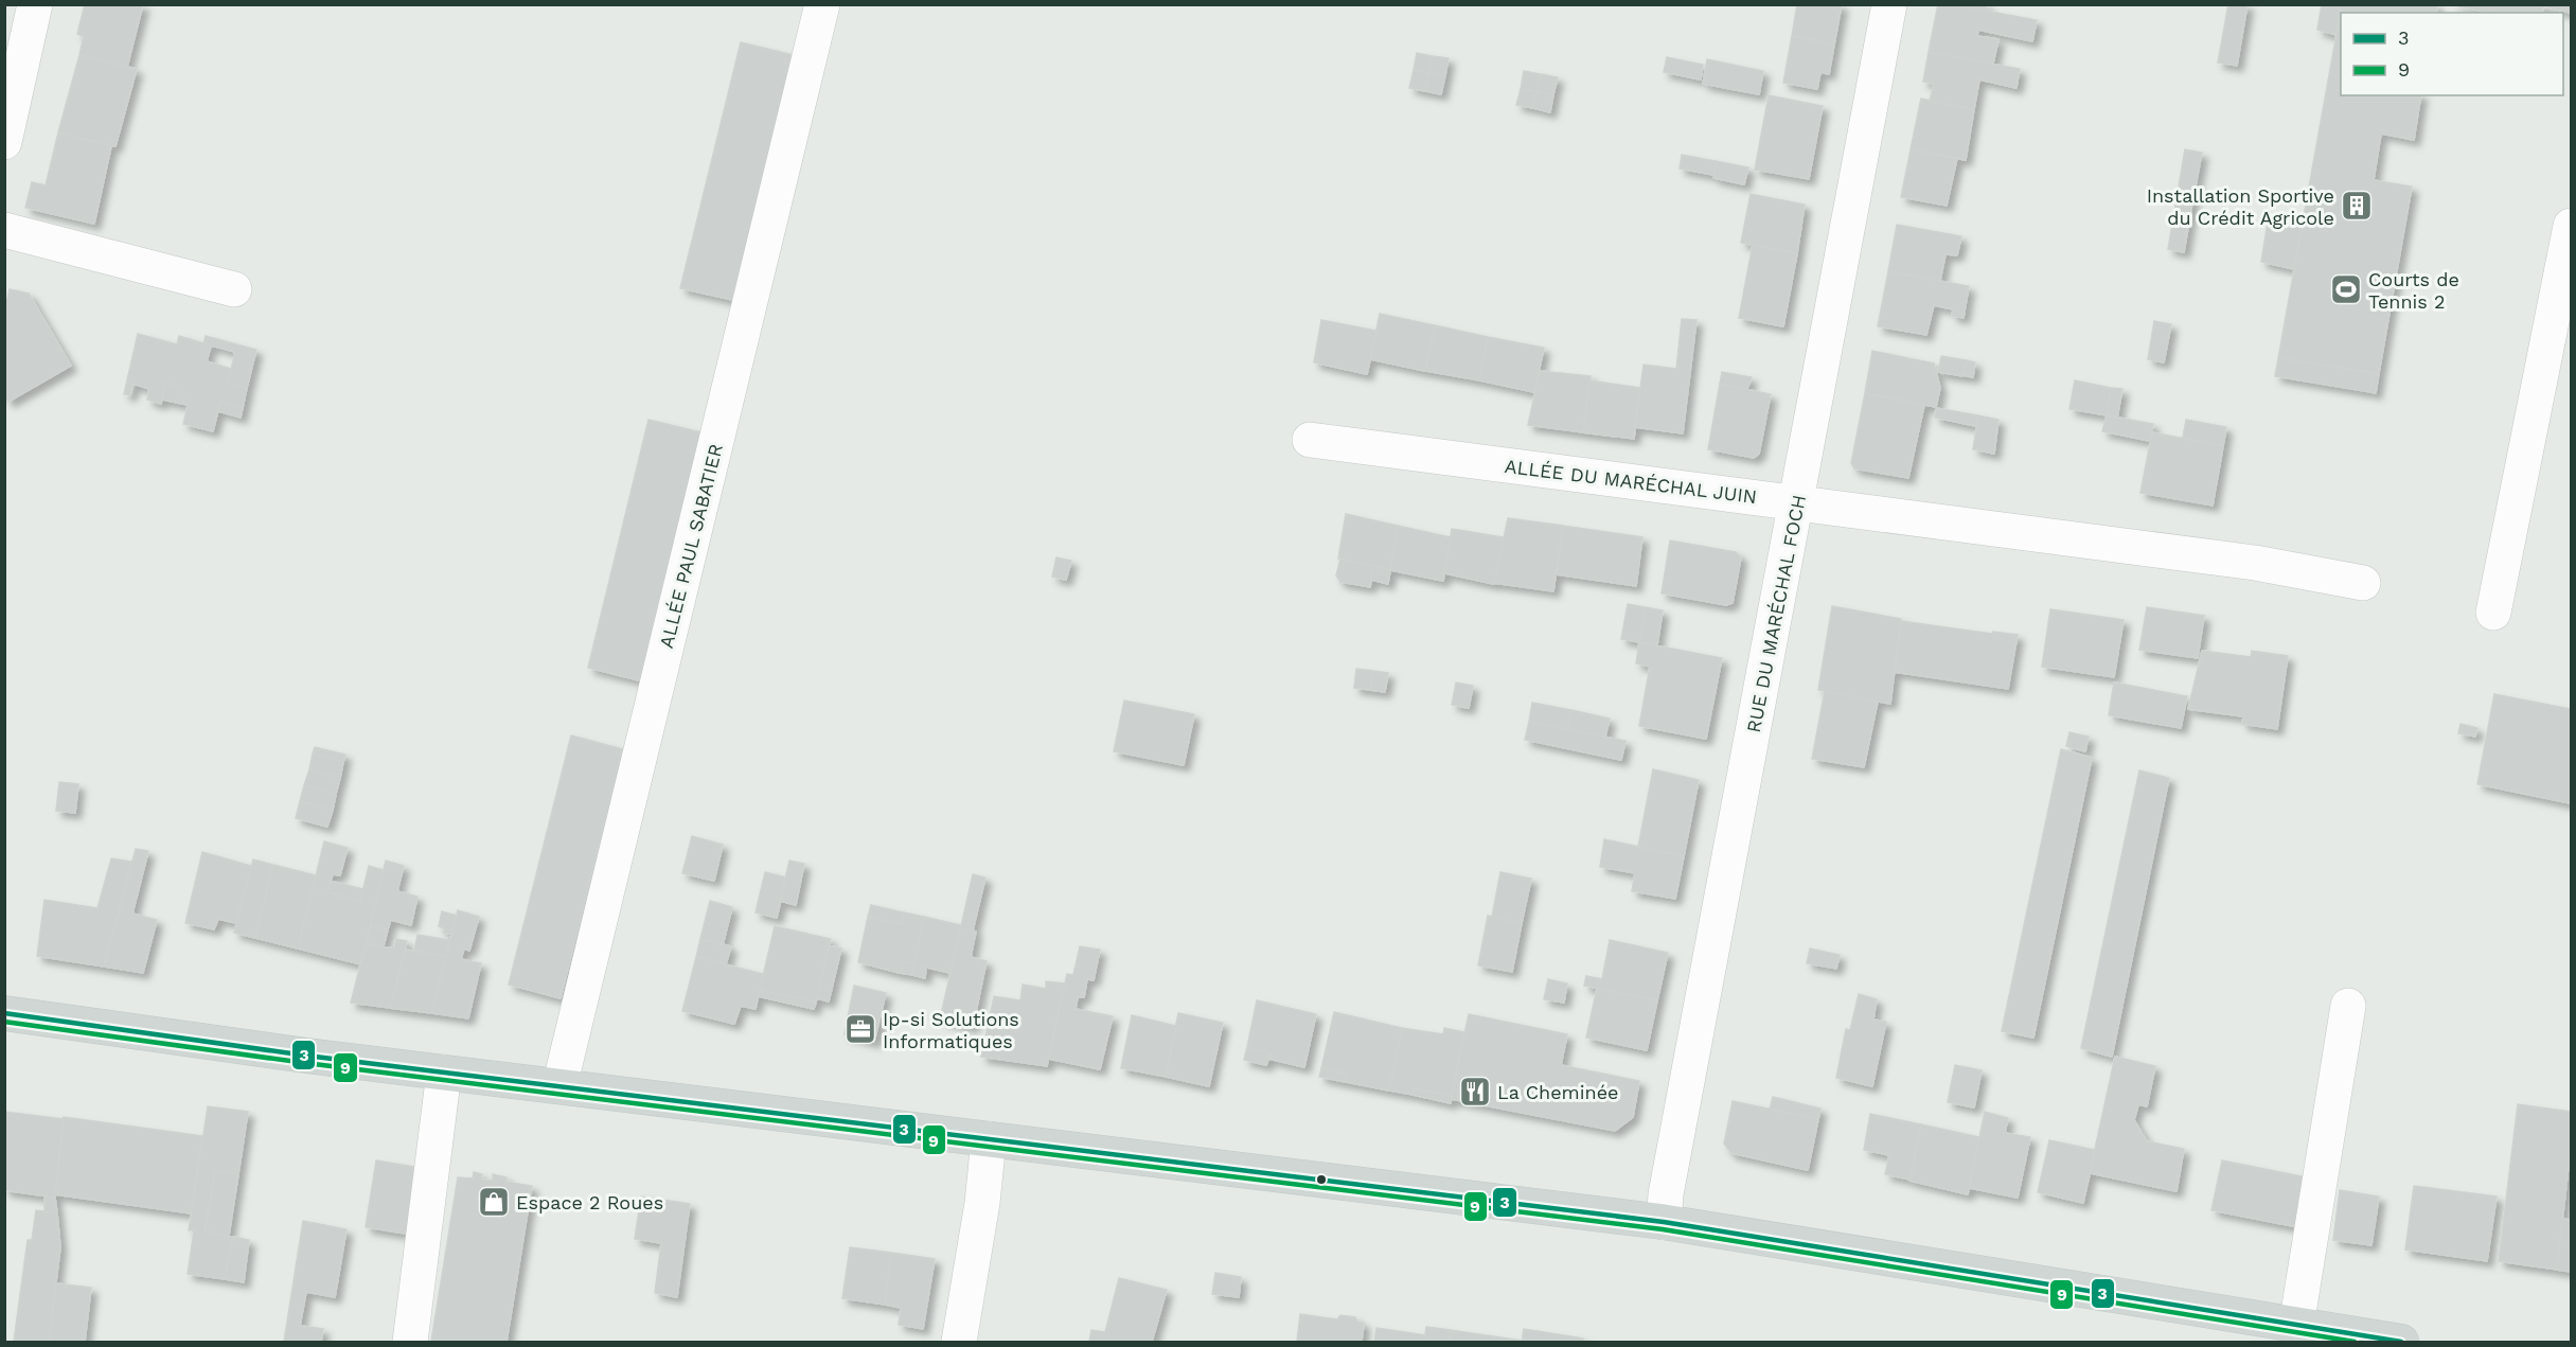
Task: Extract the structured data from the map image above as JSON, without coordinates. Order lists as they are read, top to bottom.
{
  "streets": {
    "street": ["ALLÉE DU MARÉCHAL JUIN", "ALLÉE PAUL SABATIER", "RUE DU MARÉCHAL FOCH"]
  },
  "crossings": [
    ["ALLÉE DU MARÉCHAL JUIN", "RUE DU MARÉCHAL FOCH"]
  ],
  "places": {
    "building": ["Installation Sportive du Crédit Agricole"],
    "sports": ["Courts de Tennis 2"],
    "office": ["Ip-si Solutions Informatiques"],
    "restaurant": ["La Cheminée"],
    "shop": ["Espace 2 Roues"]
  },
  "lines": ["transit line 3", "transit line 9"],
  "legend": ["3", "9"]
}
